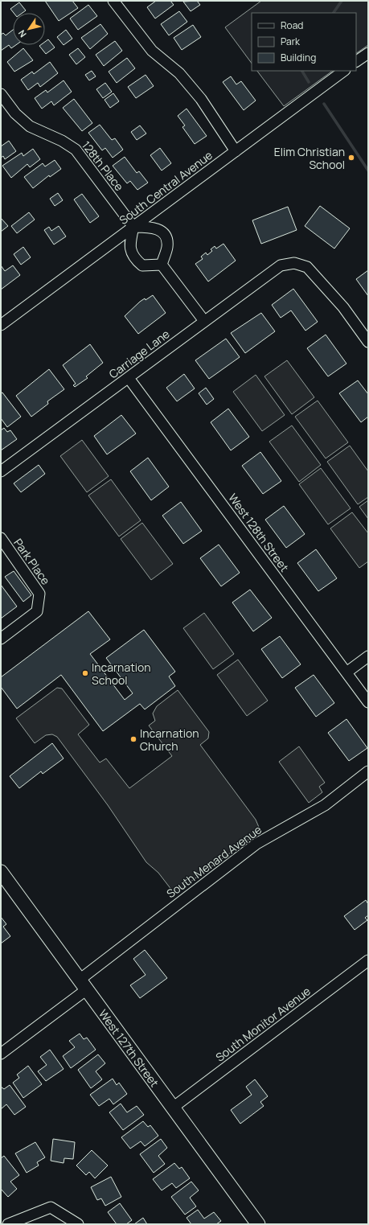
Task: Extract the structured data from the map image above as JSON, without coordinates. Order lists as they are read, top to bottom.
{
  "streets": {
    "main road": ["West 127th Street"],
    "street": [
      "128th Place",
      "South Central Avenue",
      "Carriage Lane",
      "West 128th Street",
      "Park Place",
      "South Menard Avenue",
      "South Monitor Avenue"
    ]
  },
  "crossings": [
    ["128th Place", "South Central Avenue"],
    ["Carriage Lane", "West 128th Street"],
    ["South Menard Avenue", "West 127th Street"],
    ["South Monitor Avenue", "West 127th Street"]
  ],
  "places": ["Elim Christian School", "Incarnation School", "Incarnation Church"],
  "legend": ["Road", "Park", "Building"],
  "north": "bottom left"
}
